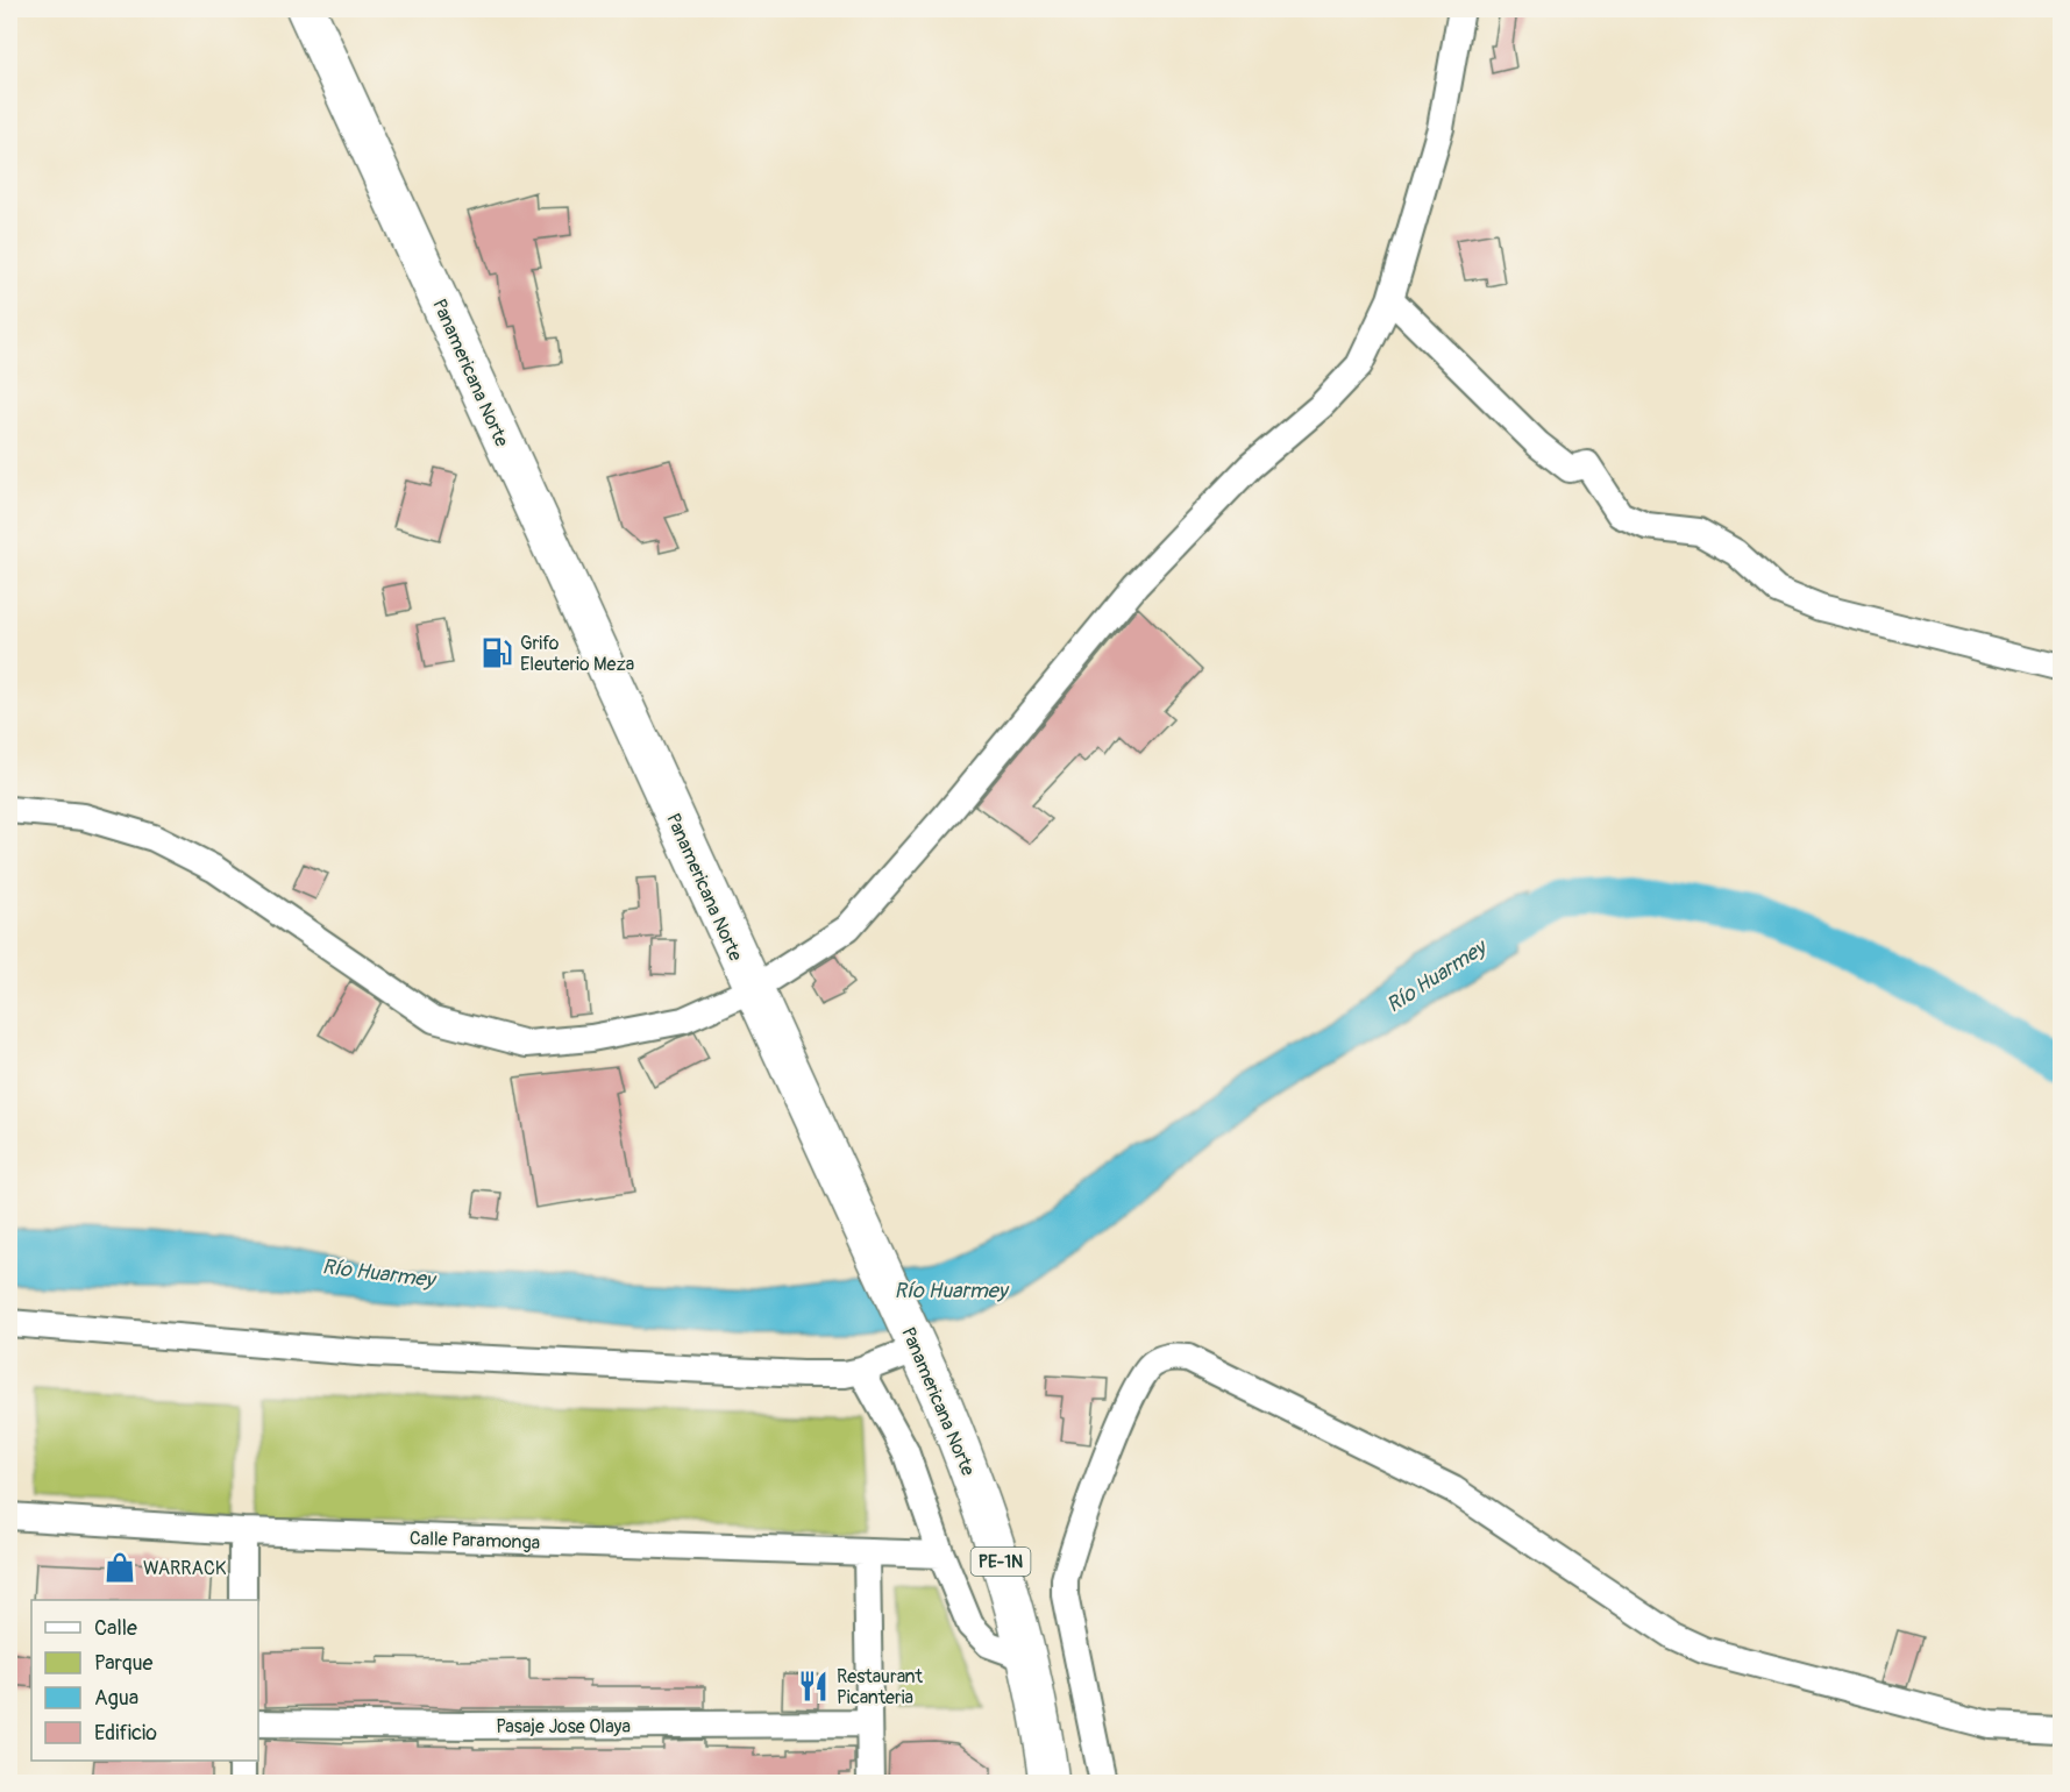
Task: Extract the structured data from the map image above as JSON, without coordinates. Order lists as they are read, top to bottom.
{
  "streets": {
    "highway": ["Panamericana Norte", "PE-1N"],
    "street": ["Calle Paramonga", "Pasaje Jose Olaya"]
  },
  "water": ["Río Huarmey"],
  "places": {
    "fuel station": ["Grifo Eleuterio Meza"],
    "shop": ["WARRACK"],
    "restaurant": ["Restaurant Picanteria"]
  },
  "legend": [
    "Calle",
    "Parque",
    "Agua",
    "Edificio"
  ]
}
